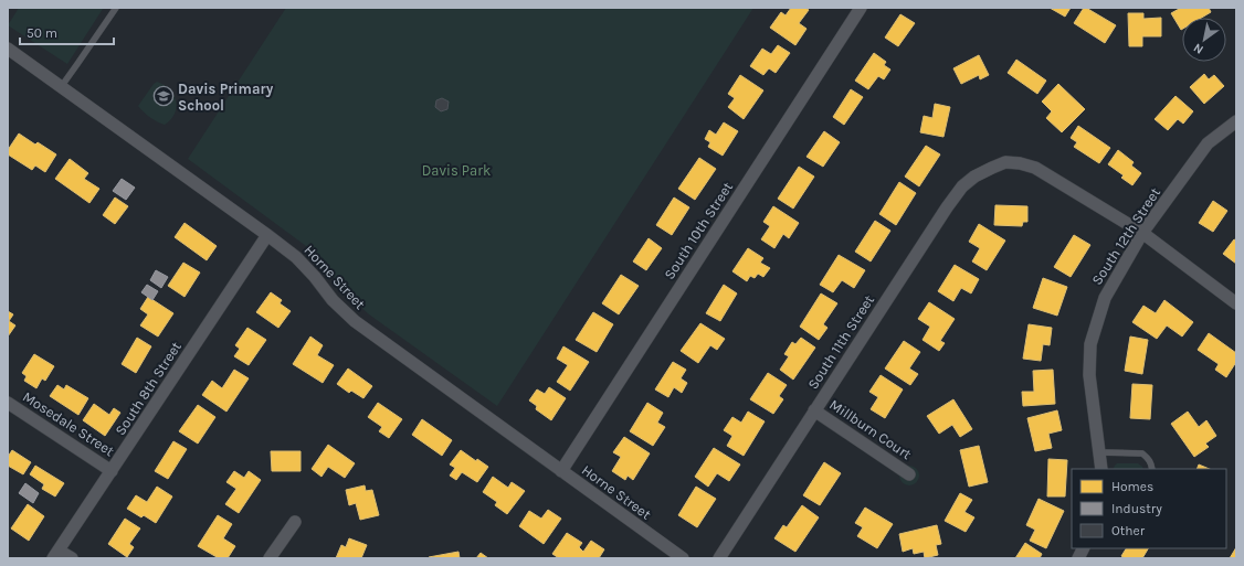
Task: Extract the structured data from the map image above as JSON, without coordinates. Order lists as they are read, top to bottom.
{
  "streets": {
    "street": [
      "South 10th Street",
      "South 12th Street",
      "Horne Street",
      "South 11th Street",
      "South 8th Street",
      "Mosedale Street",
      "Millburn Court"
    ]
  },
  "crossings": [
    ["South 10th Street", "Horne Street"],
    ["South 12th Street", "South 11th Street"],
    ["Horne Street", "South 8th Street"],
    ["South 11th Street", "Millburn Court"],
    ["South 8th Street", "Mosedale Street"]
  ],
  "parks": ["Davis Park"],
  "places": {
    "school or university": ["Davis Primary School"]
  },
  "legend": ["Homes", "Industry", "Other"],
  "scale_bar": "50 m",
  "north": "bottom left"
}
